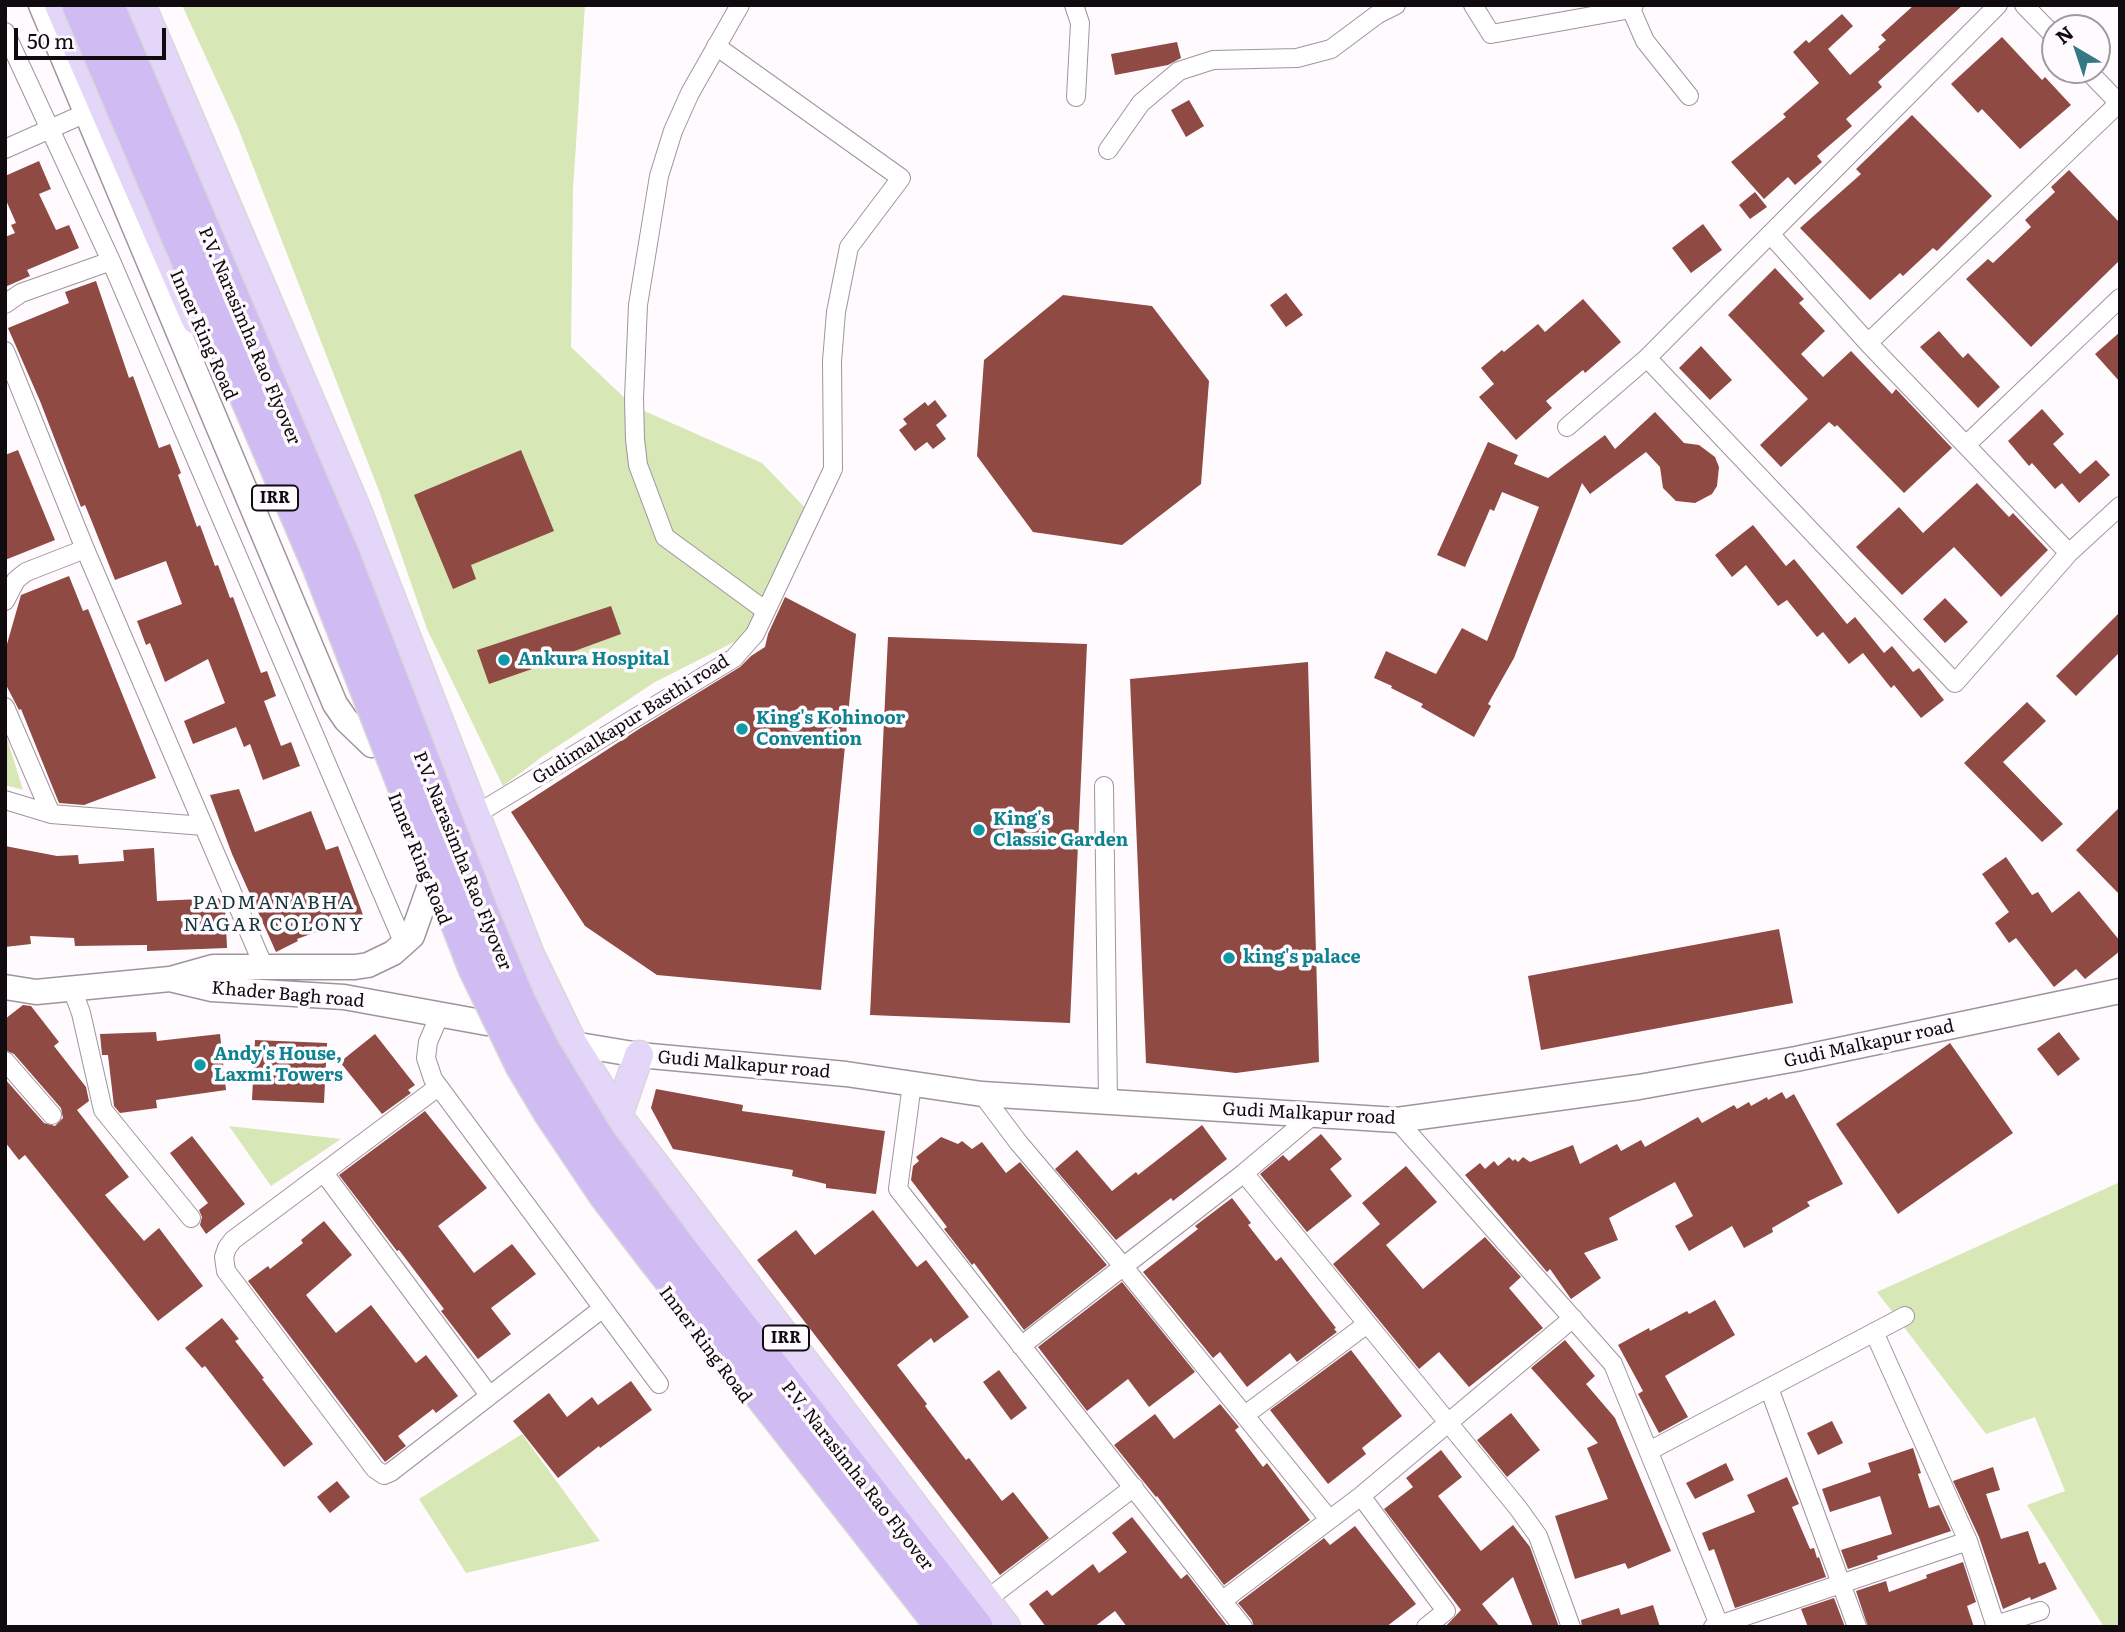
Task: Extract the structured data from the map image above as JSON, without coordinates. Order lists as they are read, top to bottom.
{
  "streets": {
    "highway": ["P.V. Narasimha Rao Flyover"],
    "main road": ["Inner Ring Road", "IRR"],
    "street": ["Gudimalkapur Basthi road", "Khader Bagh road", "Gudi Malkapur road"]
  },
  "crossings": [
    ["Inner Ring Road", "Khader Bagh road"],
    ["P.V. Narasimha Rao Flyover", "IRR"],
    ["IRR", "Gudimalkapur Basthi road"],
    ["IRR", "Gudi Malkapur road"]
  ],
  "districts": ["PADMANABHA NAGAR COLONY"],
  "places": [
    "Ankura Hospital",
    "King's Kohinoor Convention",
    "King's Classic Garden",
    "king's palace",
    "Andy's House, Laxmi Towers"
  ],
  "scale_bar": "50 m",
  "north": "top left"
}
